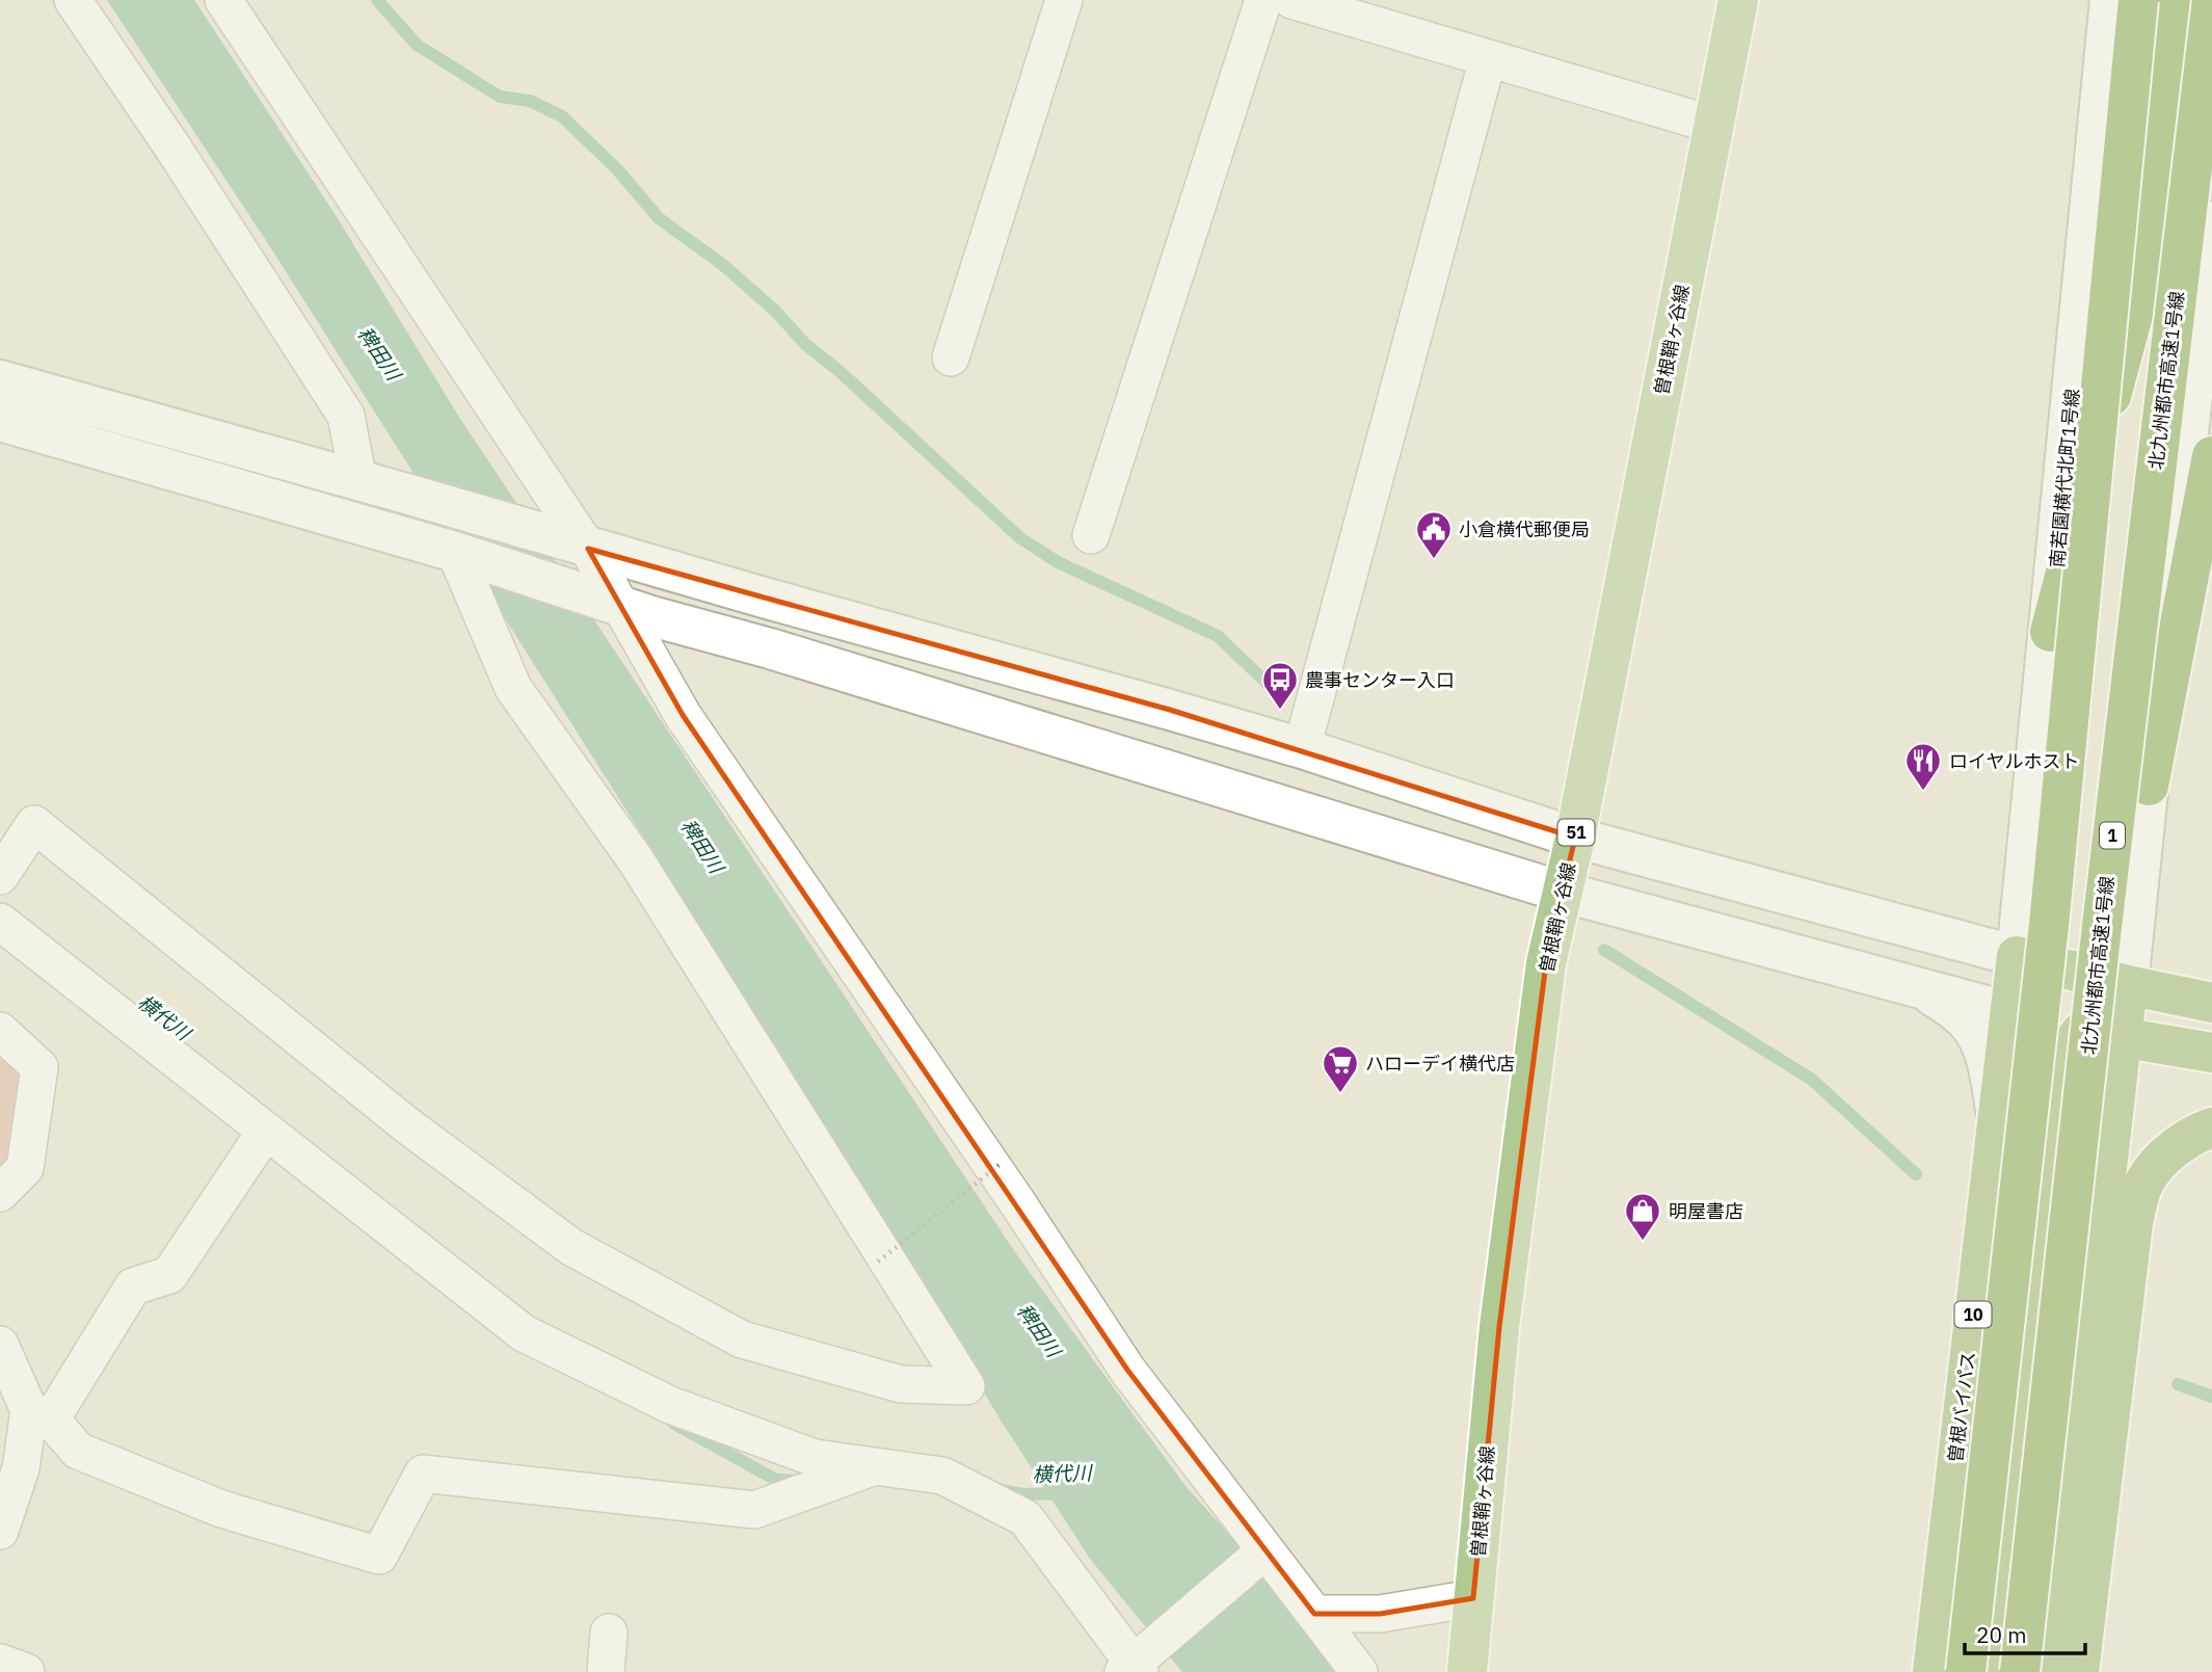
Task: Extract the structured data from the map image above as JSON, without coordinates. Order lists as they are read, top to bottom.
{
  "streets": {
    "highway": [
      "北九州都市高速1号線",
      "1",
      "10",
      "曽根バイパス"
    ],
    "main road": ["曽根鞘ヶ谷線", "51"],
    "street": ["南若園横代北町1号線"]
  },
  "crossings": [
    ["南若園横代北町1号線", "曽根バイパス"]
  ],
  "water": ["稗田川", "横代川"],
  "places": {
    "public building": ["小倉横代郵便局"],
    "bus stop": ["農事センター入口"],
    "restaurant": ["ロイヤルホスト"],
    "supermarket": ["ハローデイ横代店"],
    "shop": ["明屋書店"]
  },
  "scale_bar": "20 m"
}
